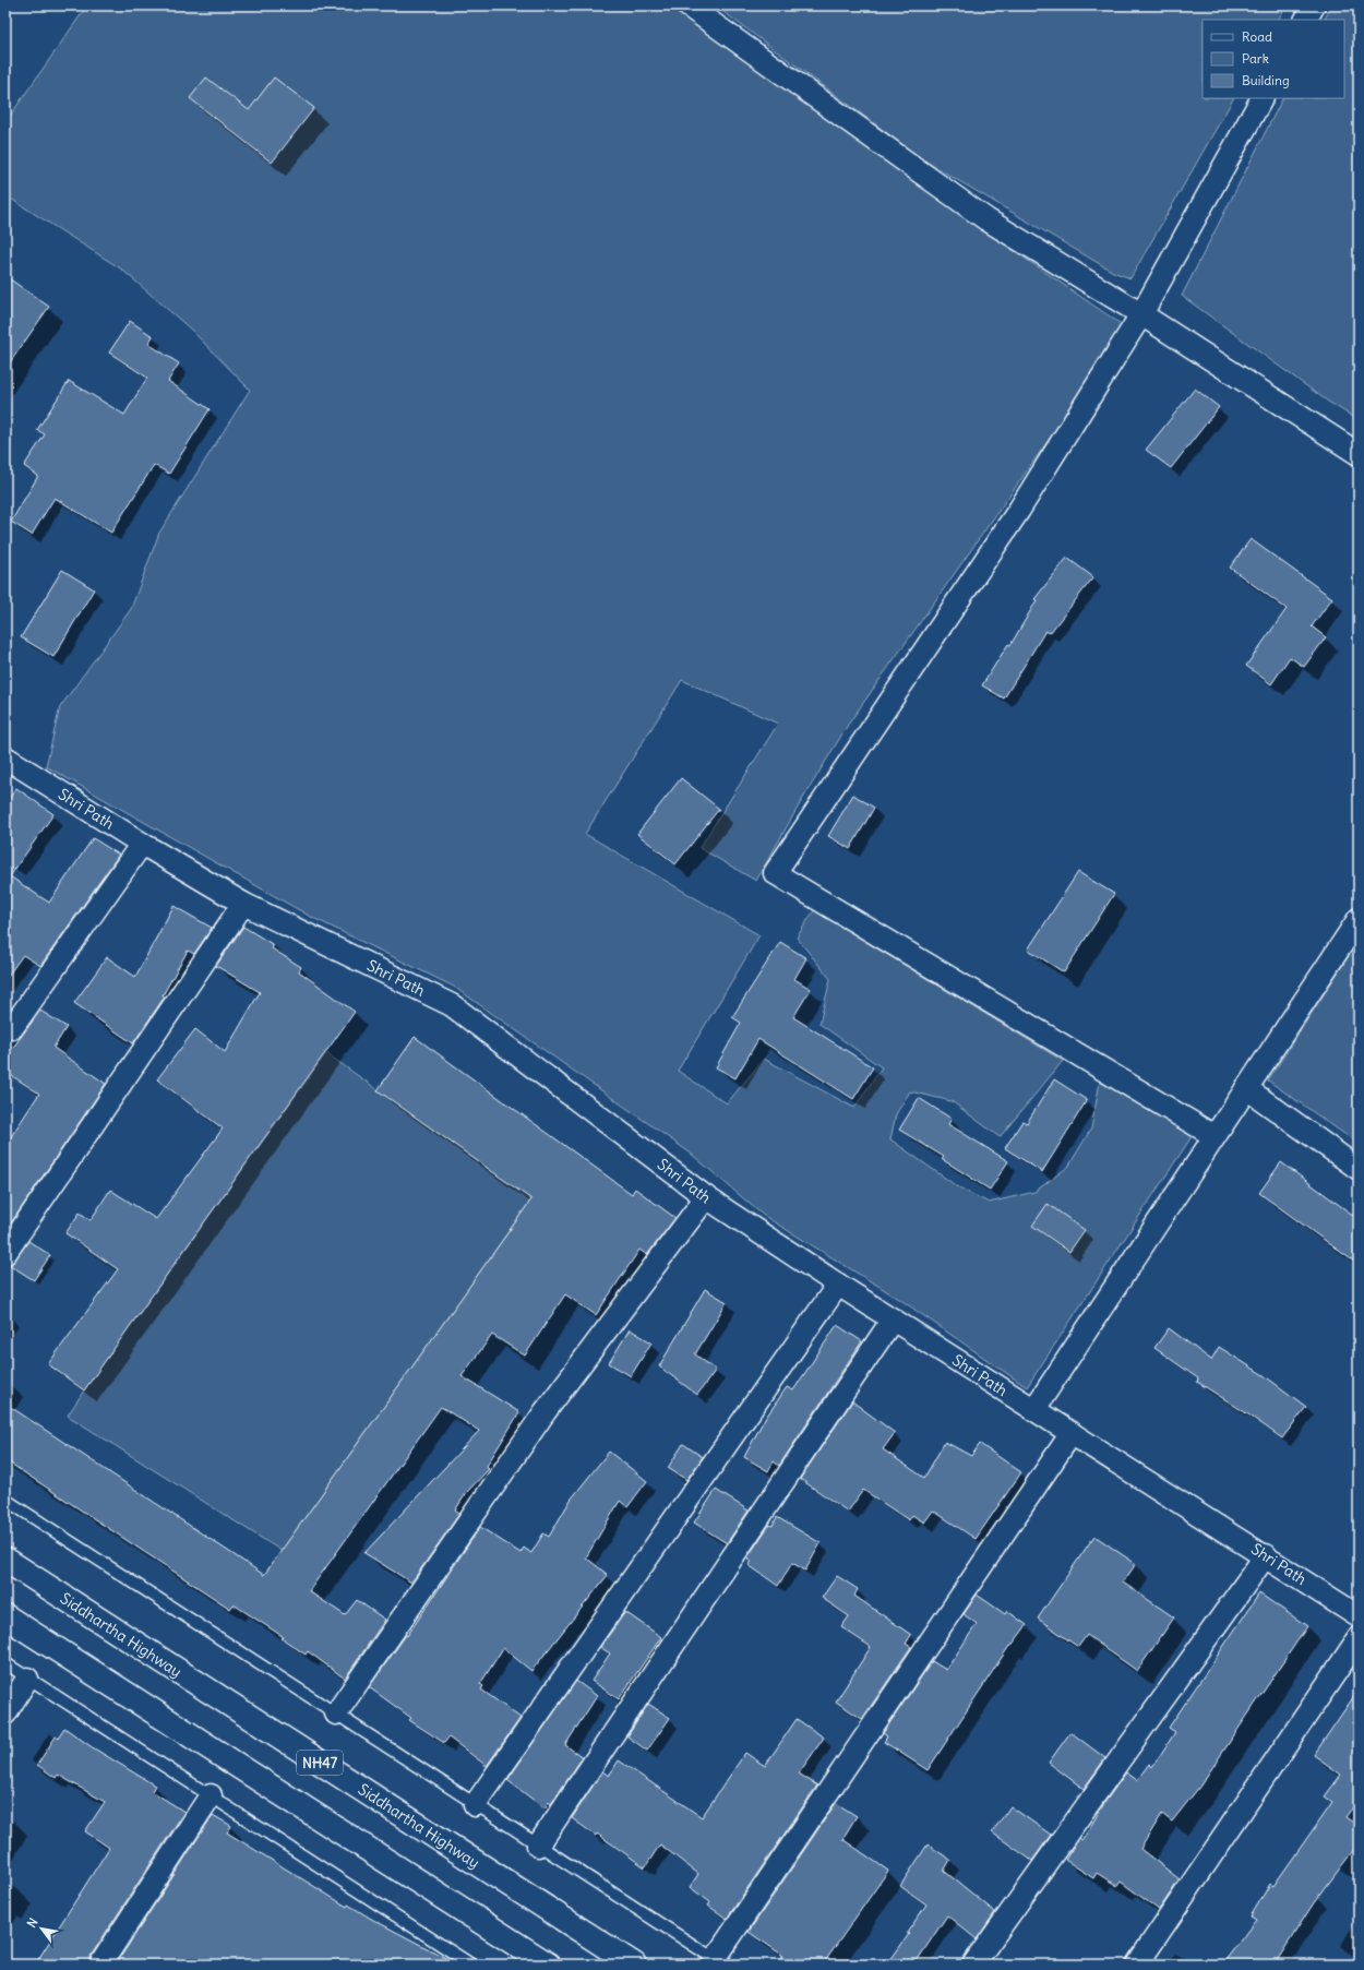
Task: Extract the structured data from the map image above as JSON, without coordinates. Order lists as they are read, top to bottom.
{
  "streets": {
    "highway": ["Siddhartha Highway", "NH47"],
    "street": ["Shri Path"]
  },
  "legend": ["Road", "Park", "Building"],
  "north": "top left"
}
